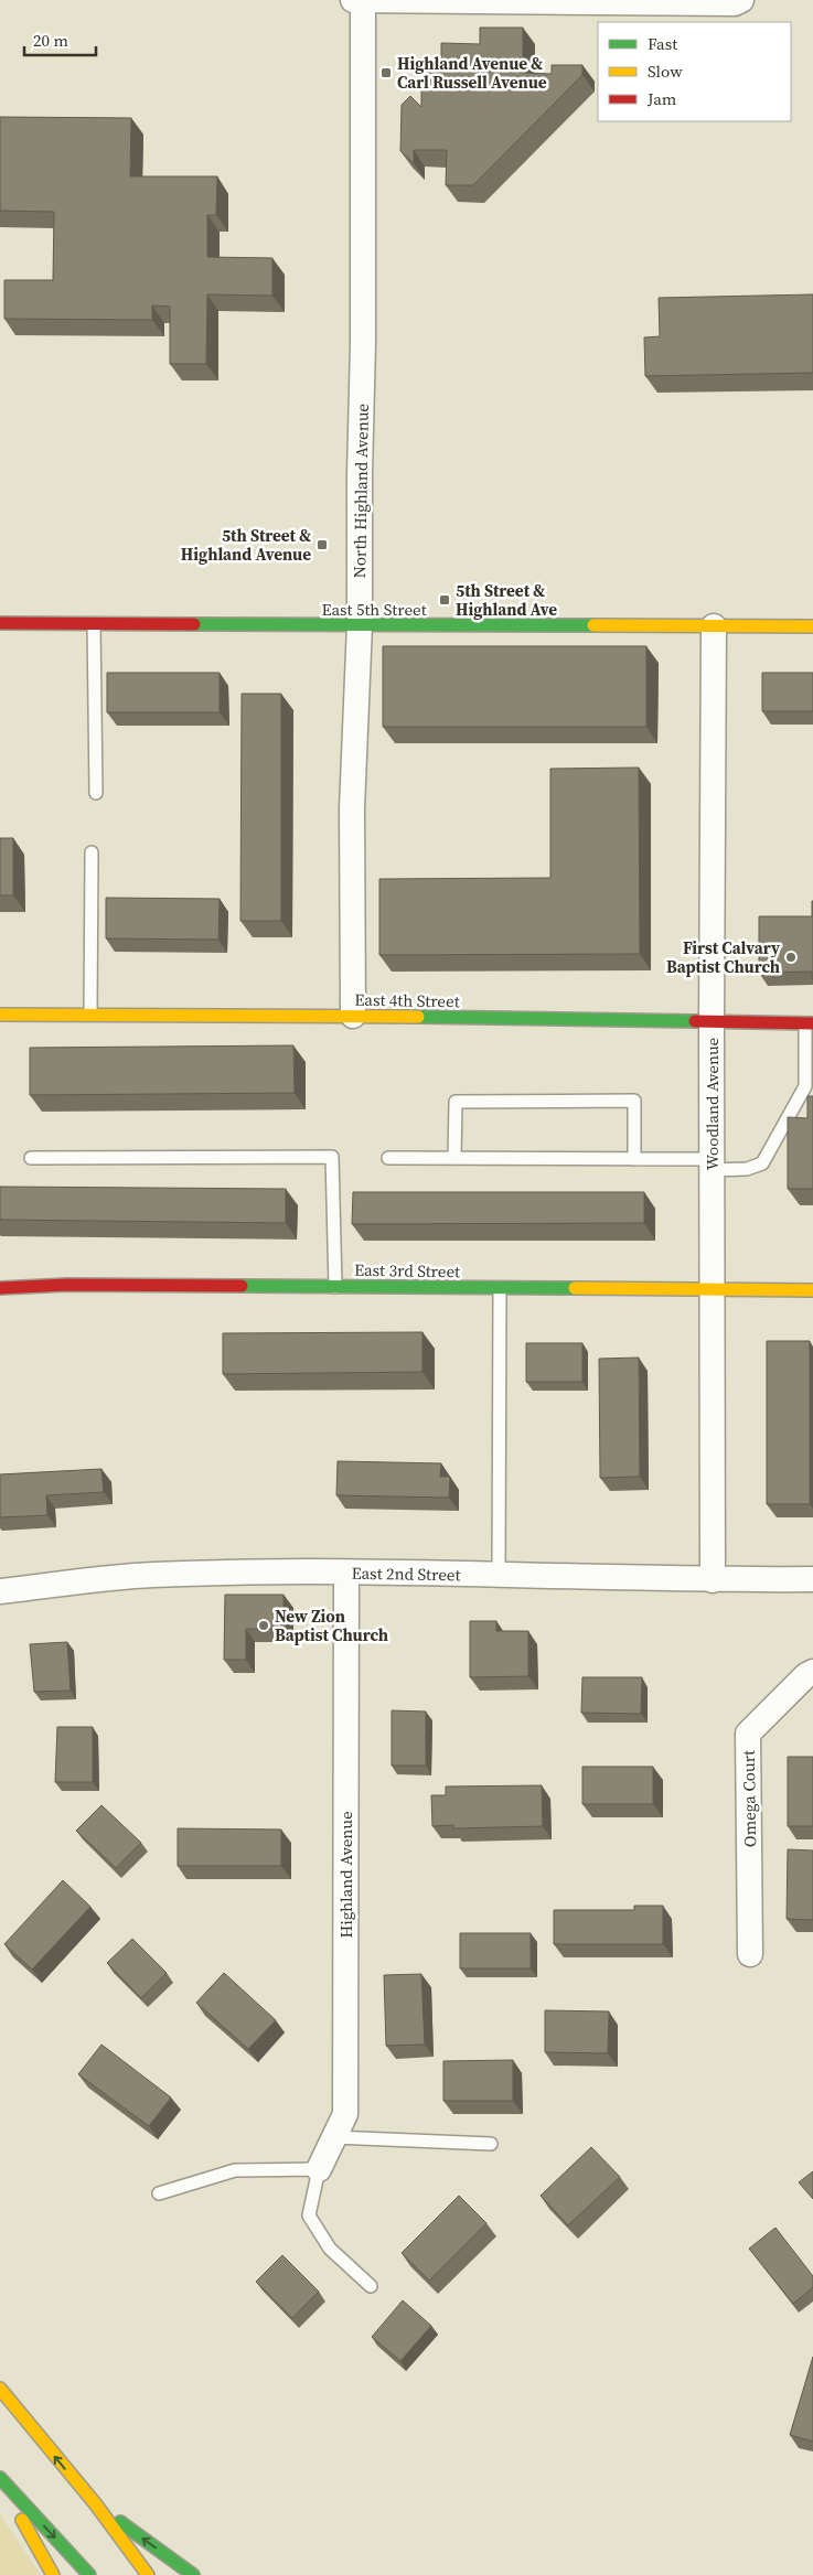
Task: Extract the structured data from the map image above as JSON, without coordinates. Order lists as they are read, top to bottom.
{
  "streets": {
    "main road": ["East 5th Street", "East 4th Street", "East 3rd Street"],
    "street": [
      "North Highland Avenue",
      "Woodland Avenue",
      "East 2nd Street",
      "Omega Court",
      "Highland Avenue"
    ]
  },
  "crossings": [
    ["North Highland Avenue", "East 5th Street"],
    ["North Highland Avenue", "East 4th Street"],
    ["East 5th Street", "Woodland Avenue"],
    ["East 4th Street", "Woodland Avenue"],
    ["Woodland Avenue", "East 3rd Street"],
    ["Woodland Avenue", "East 2nd Street"],
    ["East 2nd Street", "Highland Avenue"]
  ],
  "places": {
    "transit": ["Highland Avenue & Carl Russell Avenue", "5th Street & Highland Avenue", "5th Street & Highland Ave"],
    "other": ["First Calvary Baptist Church", "New Zion Baptist Church"]
  },
  "legend": ["Fast", "Slow", "Jam"],
  "scale_bar": "20 m"
}
